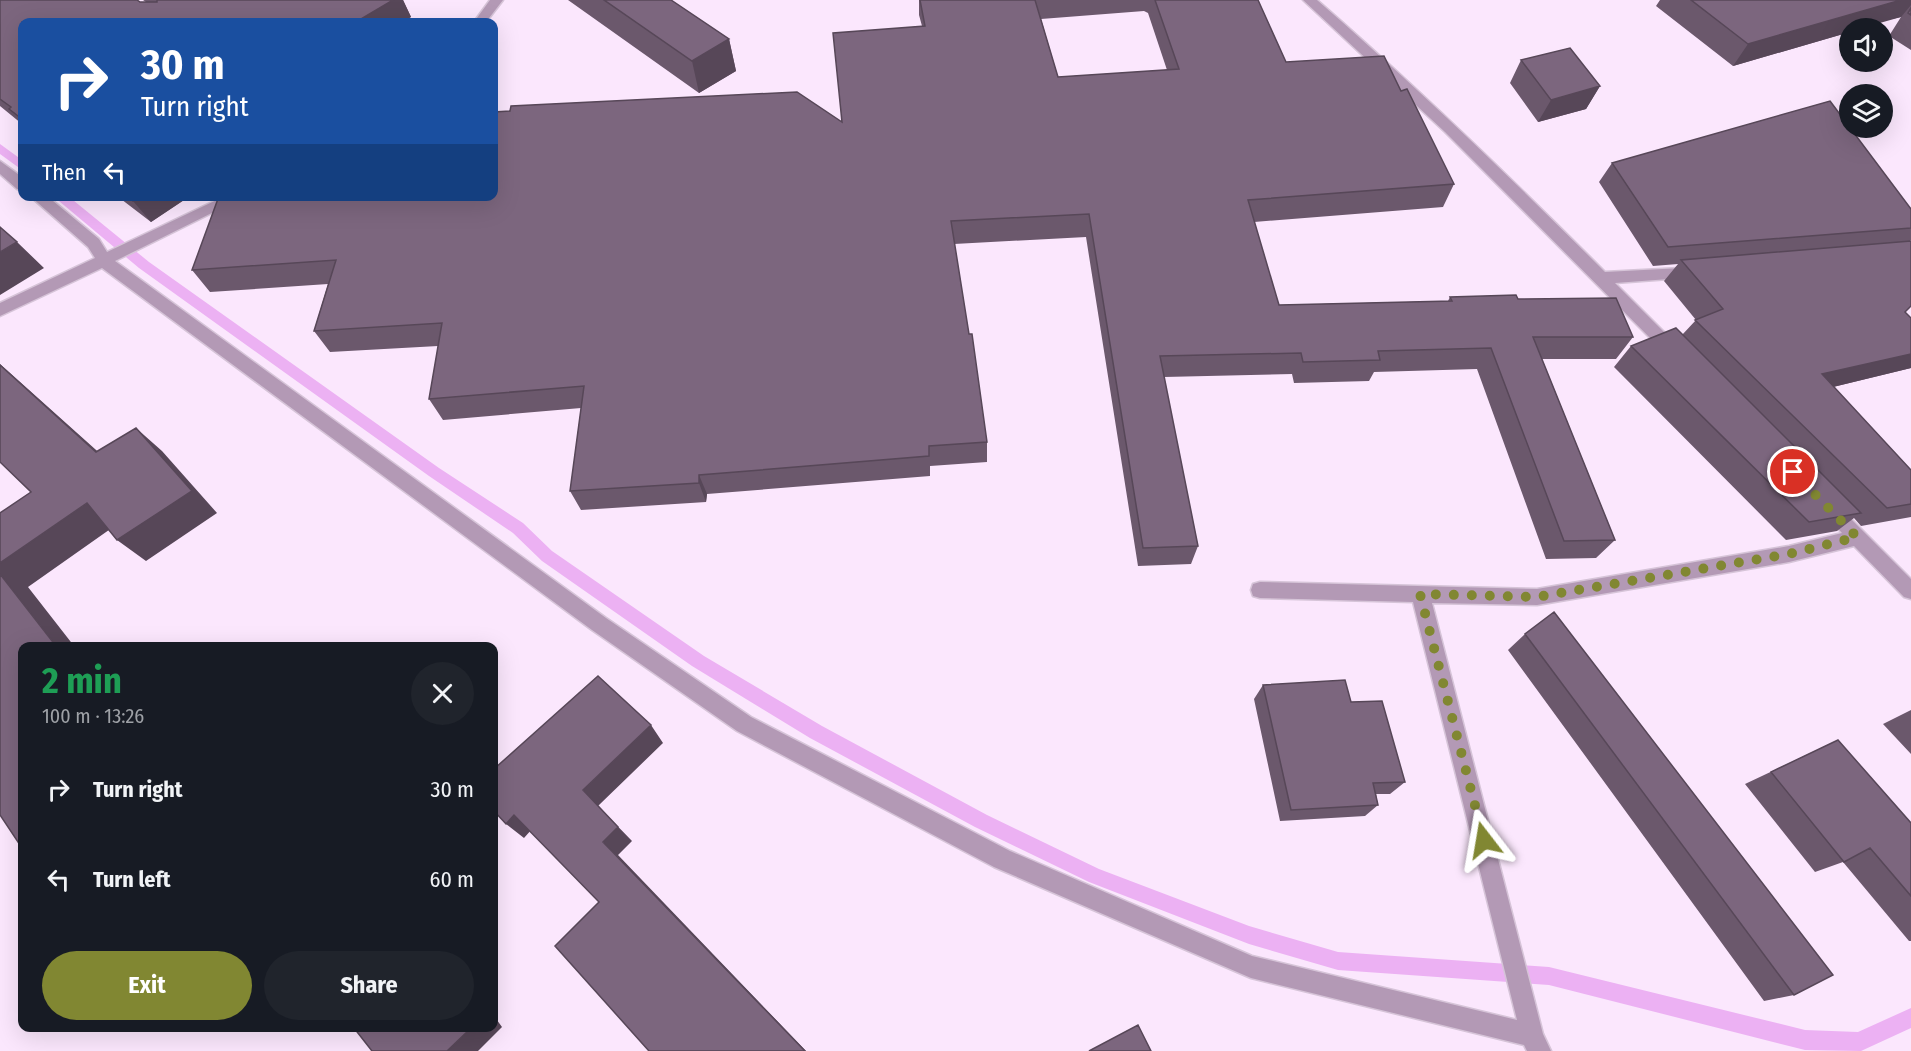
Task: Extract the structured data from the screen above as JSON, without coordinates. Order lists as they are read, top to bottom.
{
  "page": {
    "turn": ["30 m", "Turn right"],
    "then": "Then",
    "heading": ["2 min", "100 m · 13:26"],
    "list": [
      {
        "name": "Turn right",
        "value": "30 m"
      },
      {
        "name": "Turn left",
        "value": "60 m"
      }
    ],
    "buttons": ["Exit", "Share"]
  }
}
